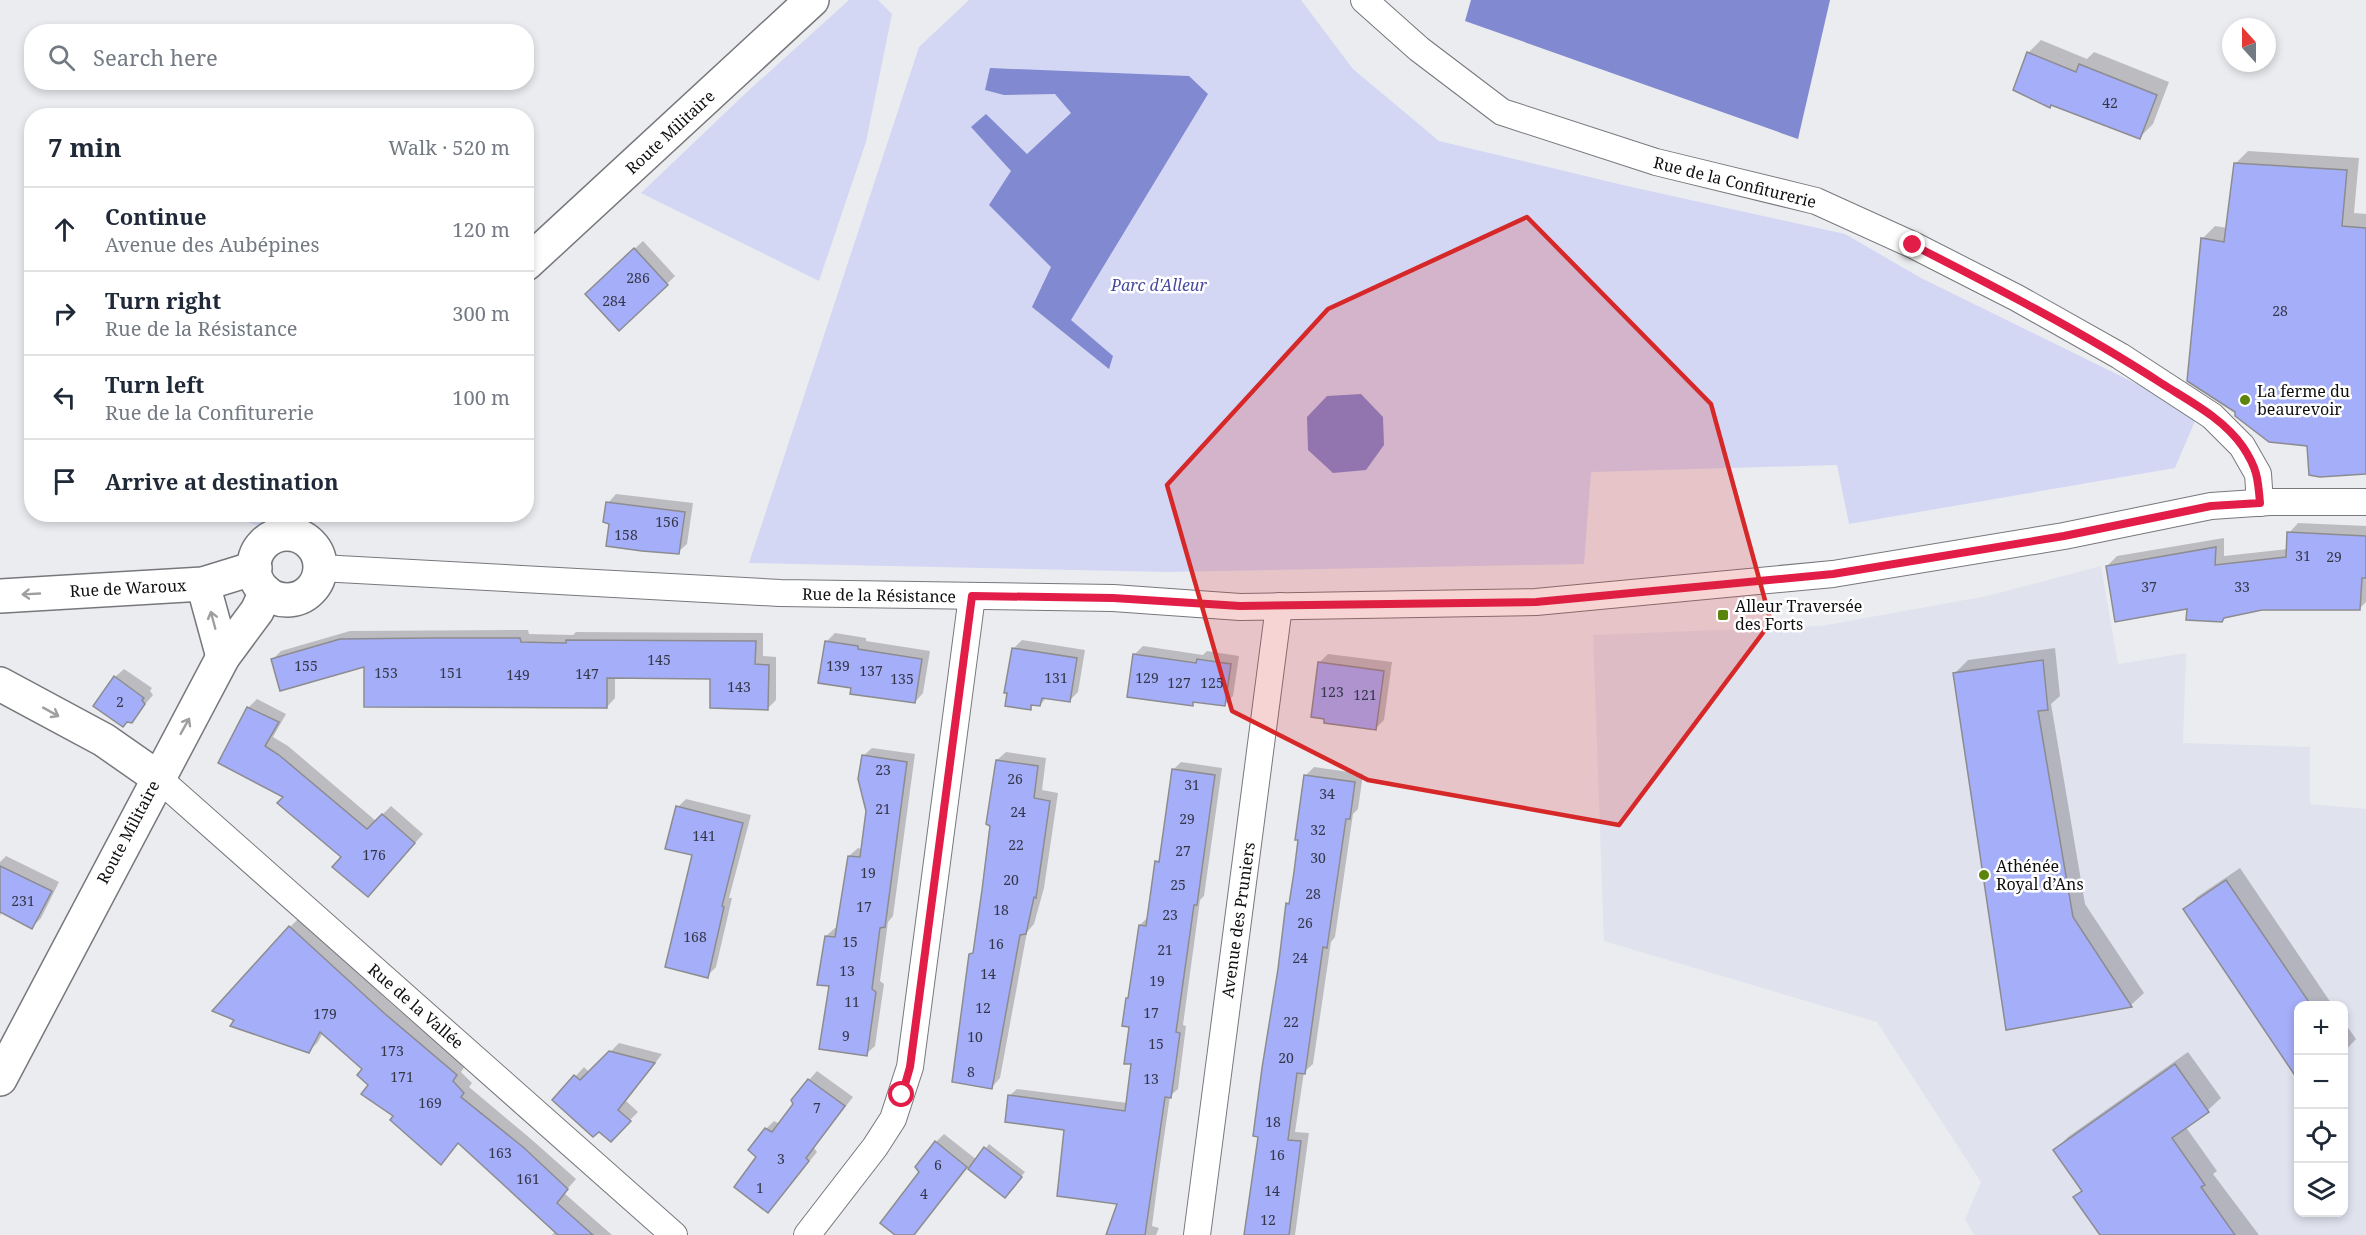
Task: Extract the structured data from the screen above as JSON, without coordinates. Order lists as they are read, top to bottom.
{
  "streets": {
    "street": [
      "Route Militaire",
      "Rue de la Confiturerie",
      "Rue de Waroux",
      "Rue de la Résistance",
      "Avenue des Pruniers",
      "Rue de la Vallée"
    ]
  },
  "crossings": [
    ["Route Militaire", "Rue de Waroux"],
    ["Route Militaire", "Rue de la Résistance"],
    ["Route Militaire", "Rue de la Vallée"],
    ["Rue de la Confiturerie", "Rue de la Résistance"],
    ["Rue de Waroux", "Rue de la Résistance"],
    ["Rue de la Résistance", "Avenue des Pruniers"]
  ],
  "one_way": ["Rue de Waroux"],
  "parks": ["Parc d'Alleur"],
  "places": {
    "other": ["La ferme du beaurevoir", "Athénée Royal d’Ans"],
    "transit": ["Alleur Traversée des Forts"]
  },
  "house_numbers": [
    "42",
    "286",
    "284",
    "28",
    "156",
    "158",
    "31",
    "29",
    "37",
    "33",
    "145",
    "155",
    "139",
    "137",
    "153",
    "151",
    "147",
    "149",
    "131",
    "129",
    "135",
    "127",
    "125",
    "143",
    "123",
    "121",
    "2",
    "23",
    "26",
    "31",
    "34",
    "21",
    "24",
    "29",
    "32",
    "141",
    "22",
    "27",
    "176",
    "30",
    "19",
    "20",
    "25",
    "28",
    "231",
    "17",
    "18",
    "23",
    "26",
    "168",
    "15",
    "16",
    "21",
    "24",
    "13",
    "14",
    "19",
    "11",
    "12",
    "17",
    "179",
    "22",
    "9",
    "10",
    "15",
    "173",
    "20",
    "8",
    "171",
    "13",
    "169",
    "7",
    "18",
    "163",
    "16",
    "3",
    "6",
    "161",
    "1",
    "14",
    "4",
    "12"
  ],
  "north": "top",
  "page": {
    "search": "Search here",
    "heading": ["7 min", "Walk · 520 m"],
    "list": [
      ["Continue", "Avenue des Aubépines", "120 m"],
      ["Turn right", "Rue de la Résistance", "300 m"],
      ["Turn left", "Rue de la Confiturerie", "100 m"],
      "Arrive at destination"
    ],
    "map_buttons": ["+", "−"]
  }
}
